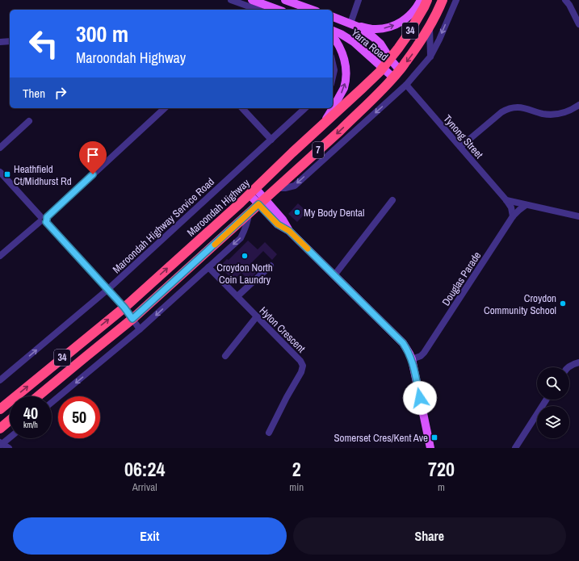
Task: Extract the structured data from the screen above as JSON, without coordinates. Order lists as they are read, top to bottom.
{
  "streets": {
    "highway": ["34", "7", "Maroondah Highway"],
    "main road": ["Yarra Road"],
    "street": [
      "Tynong Street",
      "Maroondah Highway Service Road",
      "Douglas Parade",
      "Hyton Crescent"
    ]
  },
  "crossings": [
    ["34", "Yarra Road"],
    ["34", "7"],
    ["Yarra Road", "7"],
    ["Yarra Road", "Maroondah Highway"],
    ["Tynong Street", "Douglas Parade"]
  ],
  "places": {
    "transit": ["Heathfield Ct/Midhurst Rd", "Somerset Cres/Kent Ave"],
    "other": ["My Body Dental", "Croydon North Coin Laundry", "Croydon Community School"]
  },
  "page": {
    "turn": ["300 m", "Maroondah Highway"],
    "then": "Then",
    "speed": "40 km/h",
    "limit": "50",
    "eta": [
      "06:24",
      "Arrival",
      "2",
      "min",
      "720",
      "m"
    ],
    "buttons": ["Exit", "Share"]
  }
}
